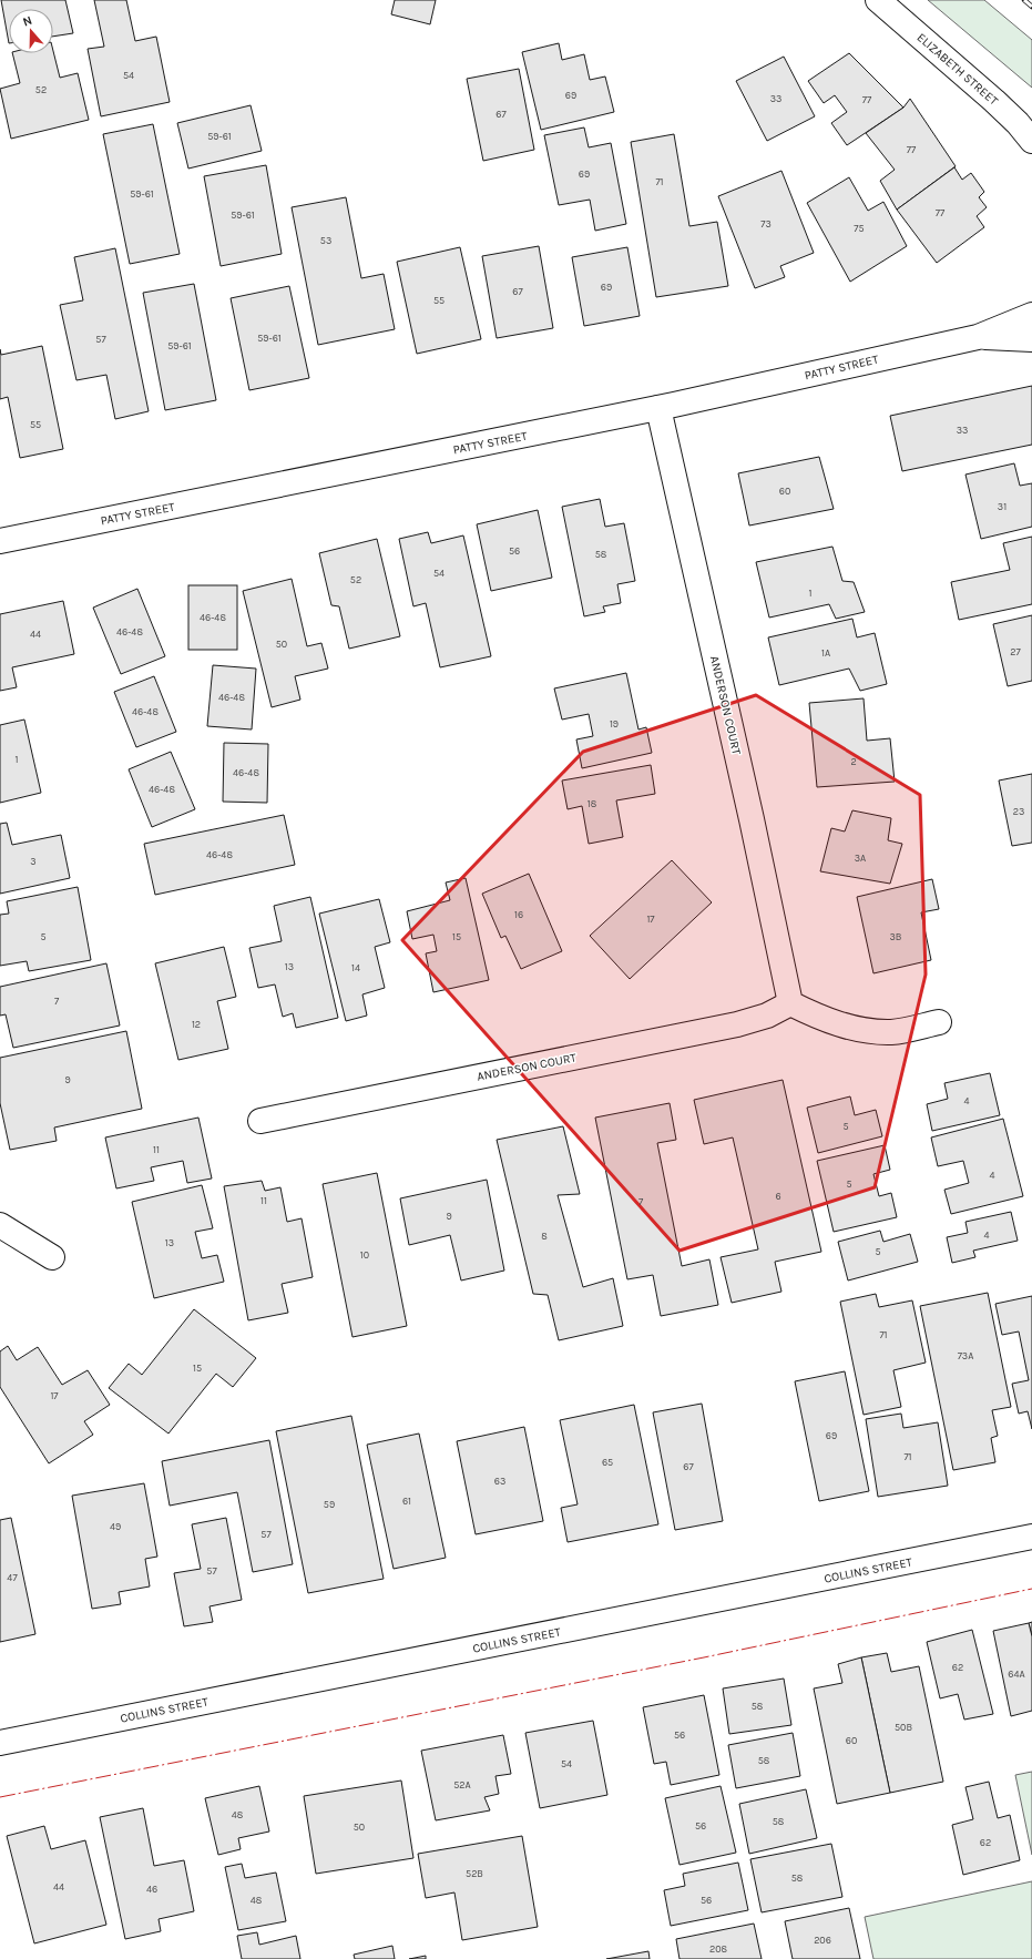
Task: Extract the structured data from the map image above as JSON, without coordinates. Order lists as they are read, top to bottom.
{
  "streets": {
    "street": [
      "ELIZABETH STREET",
      "PATTY STREET",
      "ANDERSON COURT",
      "COLLINS STREET"
    ]
  },
  "crossings": [
    ["PATTY STREET", "ANDERSON COURT"]
  ],
  "house_numbers": [
    "54",
    "52",
    "69",
    "33",
    "77",
    "67",
    "59-61",
    "77",
    "69",
    "71",
    "59-61",
    "77",
    "59-61",
    "73",
    "75",
    "53",
    "69",
    "67",
    "55",
    "59-61",
    "57",
    "59-61",
    "55",
    "33",
    "60",
    "31",
    "56",
    "58",
    "54",
    "52",
    "1",
    "46-48",
    "46-48",
    "44",
    "50",
    "27",
    "1A",
    "46-48",
    "46-48",
    "19",
    "1",
    "2",
    "46-48",
    "46-48",
    "18",
    "23",
    "46-48",
    "3A",
    "3",
    "16",
    "17",
    "5",
    "15",
    "3B",
    "13",
    "14",
    "7",
    "12",
    "9",
    "4",
    "5",
    "11",
    "4",
    "5",
    "6",
    "11",
    "7",
    "9",
    "4",
    "8",
    "13",
    "5",
    "10",
    "71",
    "73A",
    "15",
    "17",
    "69",
    "71",
    "65",
    "67",
    "63",
    "61",
    "59",
    "49",
    "57",
    "57",
    "47",
    "62",
    "64A",
    "58",
    "50B",
    "56",
    "60",
    "58",
    "54",
    "52A",
    "48",
    "58",
    "56",
    "50",
    "62",
    "52B",
    "58",
    "44",
    "46",
    "48",
    "56",
    "206",
    "208"
  ],
  "north": "top"
}
